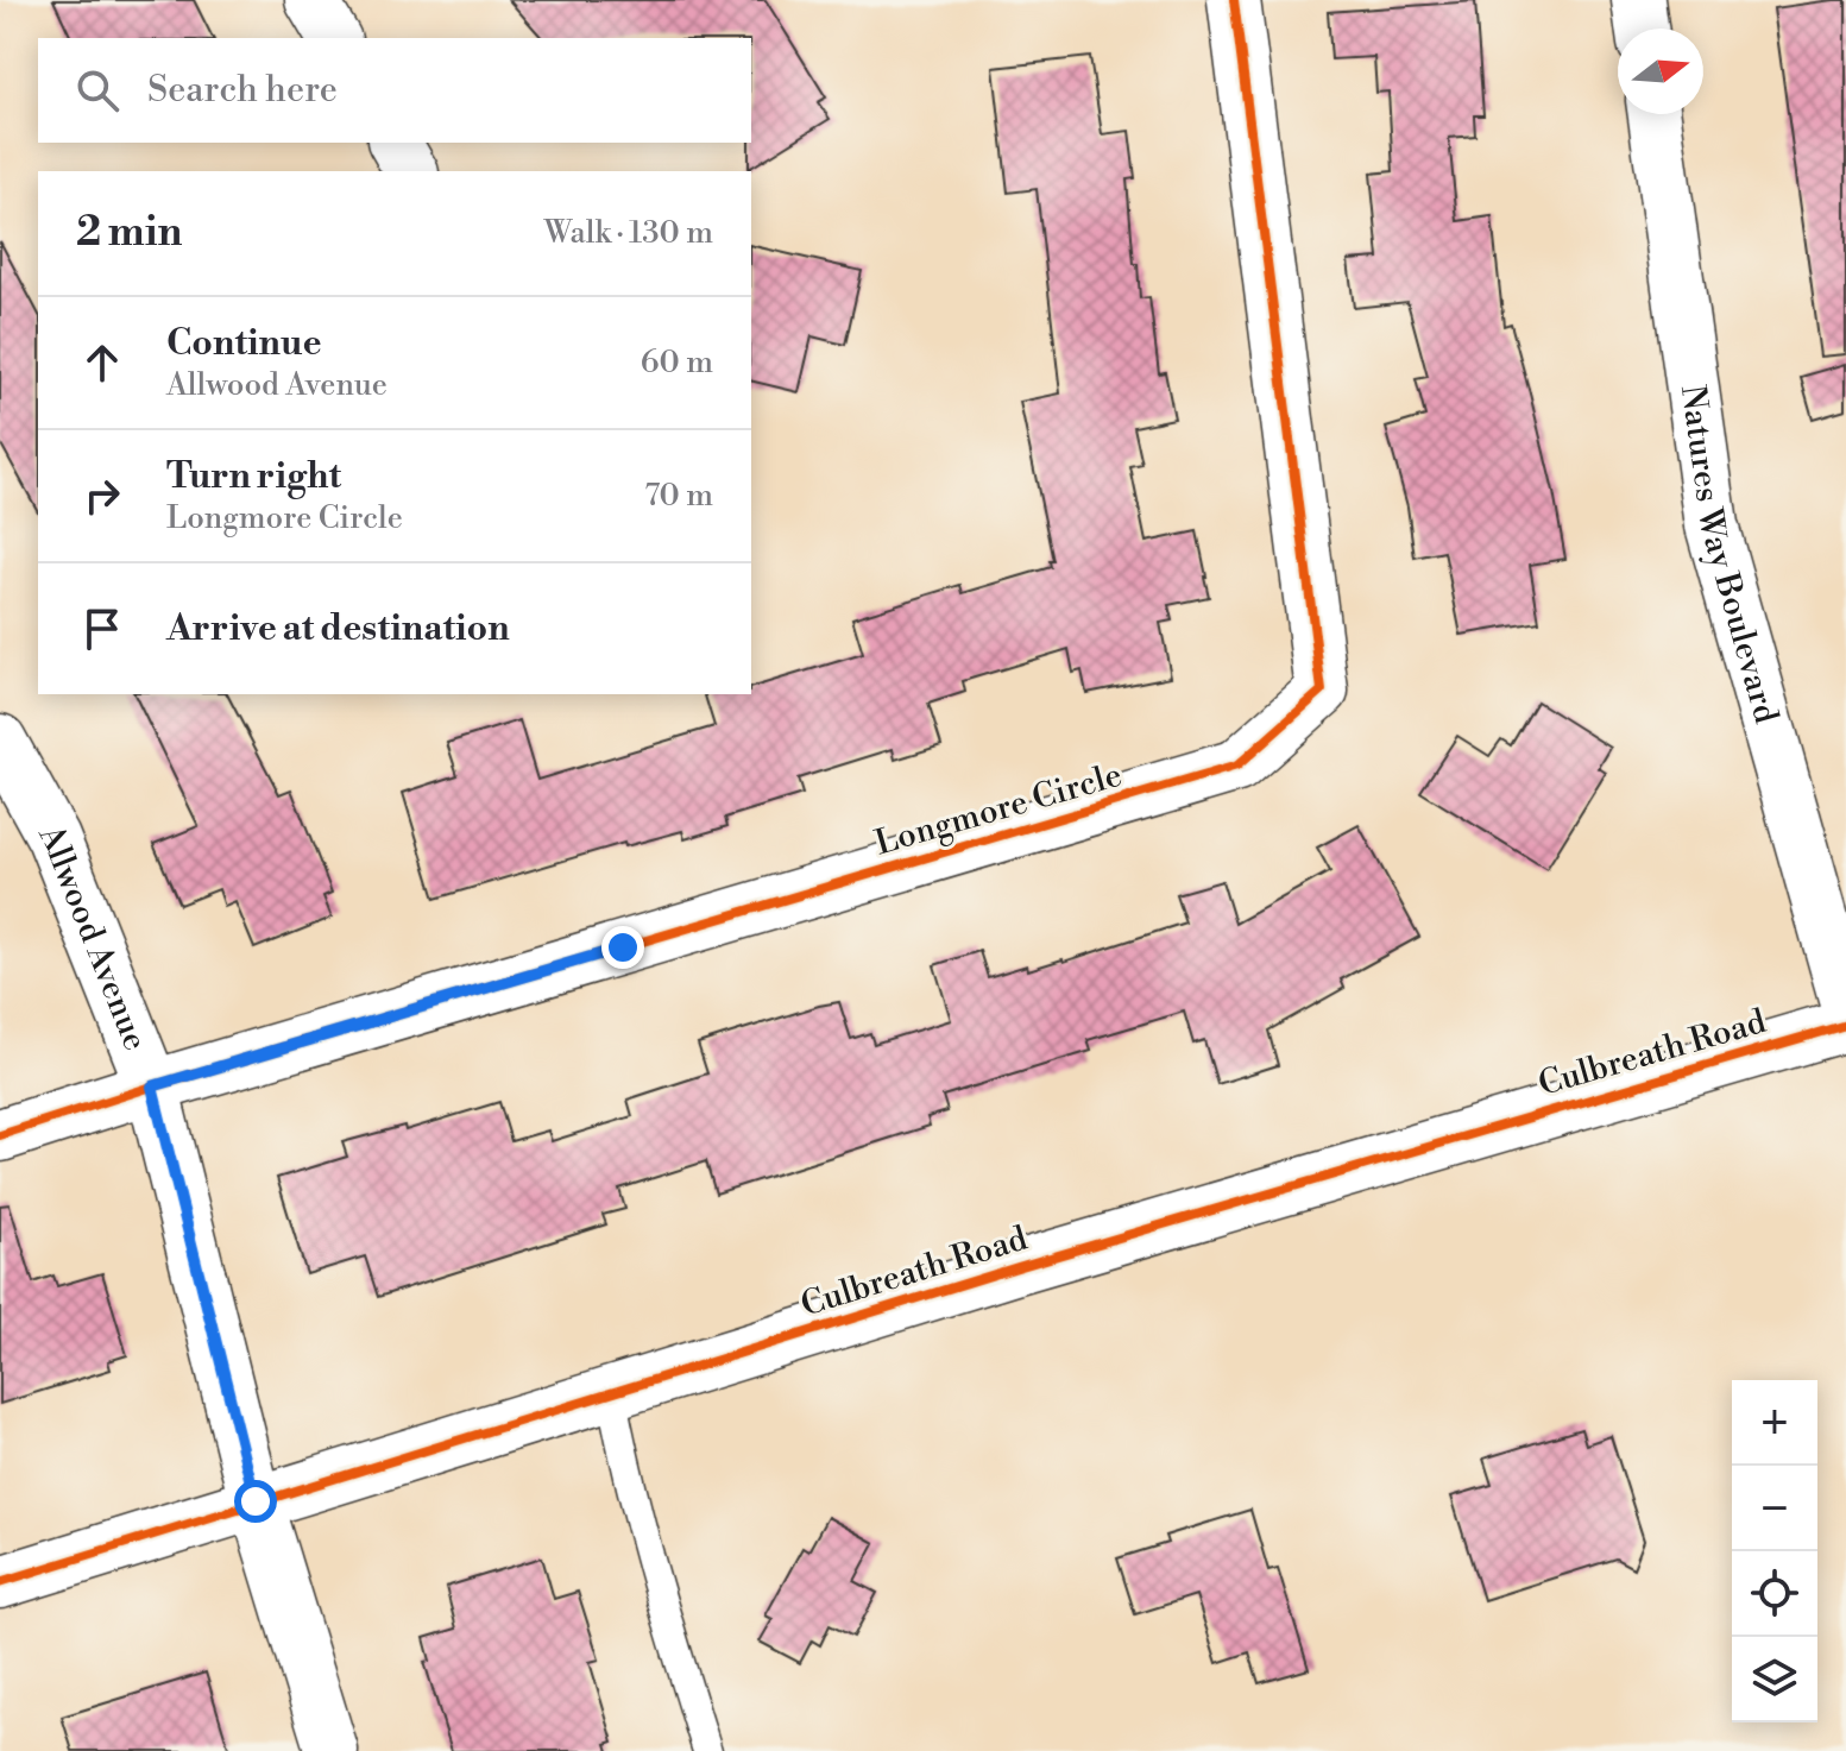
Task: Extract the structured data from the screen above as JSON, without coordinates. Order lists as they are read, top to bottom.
{
  "streets": {
    "street": [
      "Natures Way Boulevard",
      "Longmore Circle",
      "Allwood Avenue",
      "Culbreath Road"
    ]
  },
  "crossings": [
    ["Longmore Circle", "Allwood Avenue"],
    ["Allwood Avenue", "Culbreath Road"]
  ],
  "north": "right",
  "page": {
    "search": "Search here",
    "heading": ["2 min", "Walk · 130 m"],
    "list": [
      ["Continue", "Allwood Avenue", "60 m"],
      ["Turn right", "Longmore Circle", "70 m"],
      "Arrive at destination"
    ],
    "map_buttons": ["+", "−"]
  }
}
